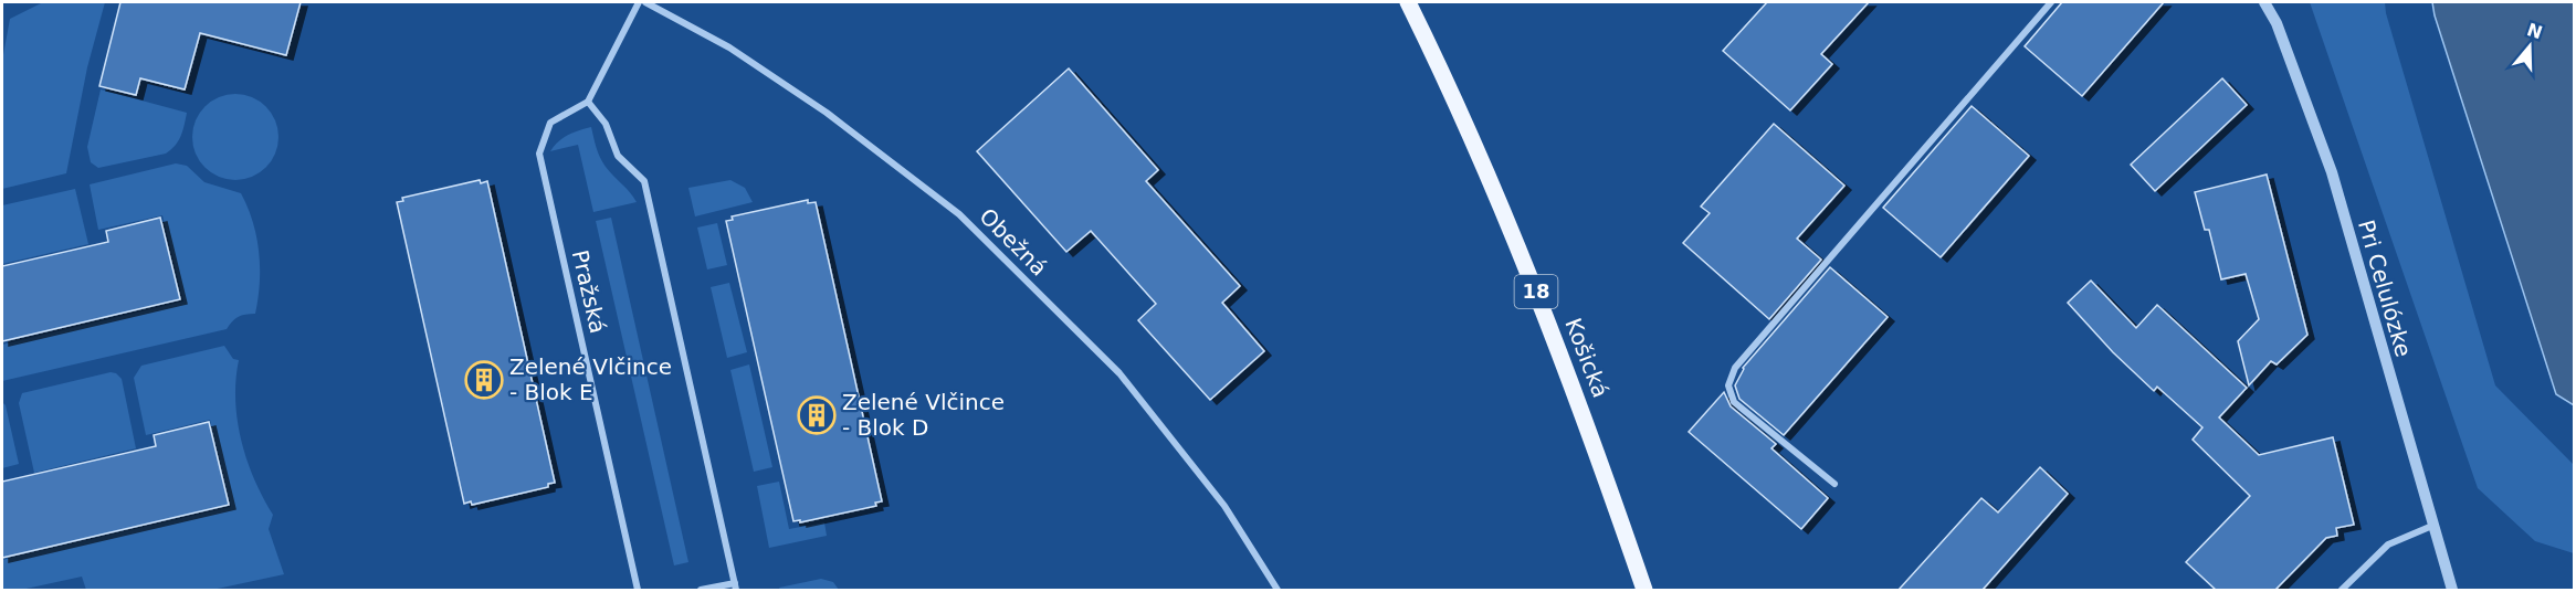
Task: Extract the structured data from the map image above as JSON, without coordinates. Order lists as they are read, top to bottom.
{
  "streets": {
    "main road": ["18", "Košická"],
    "street": ["Obežná", "Pri Celulózke", "Pražská"]
  },
  "places": {
    "building": ["Zelené Vlčince - Blok E", "Zelené Vlčince - Blok D"]
  },
  "north": "top"
}
